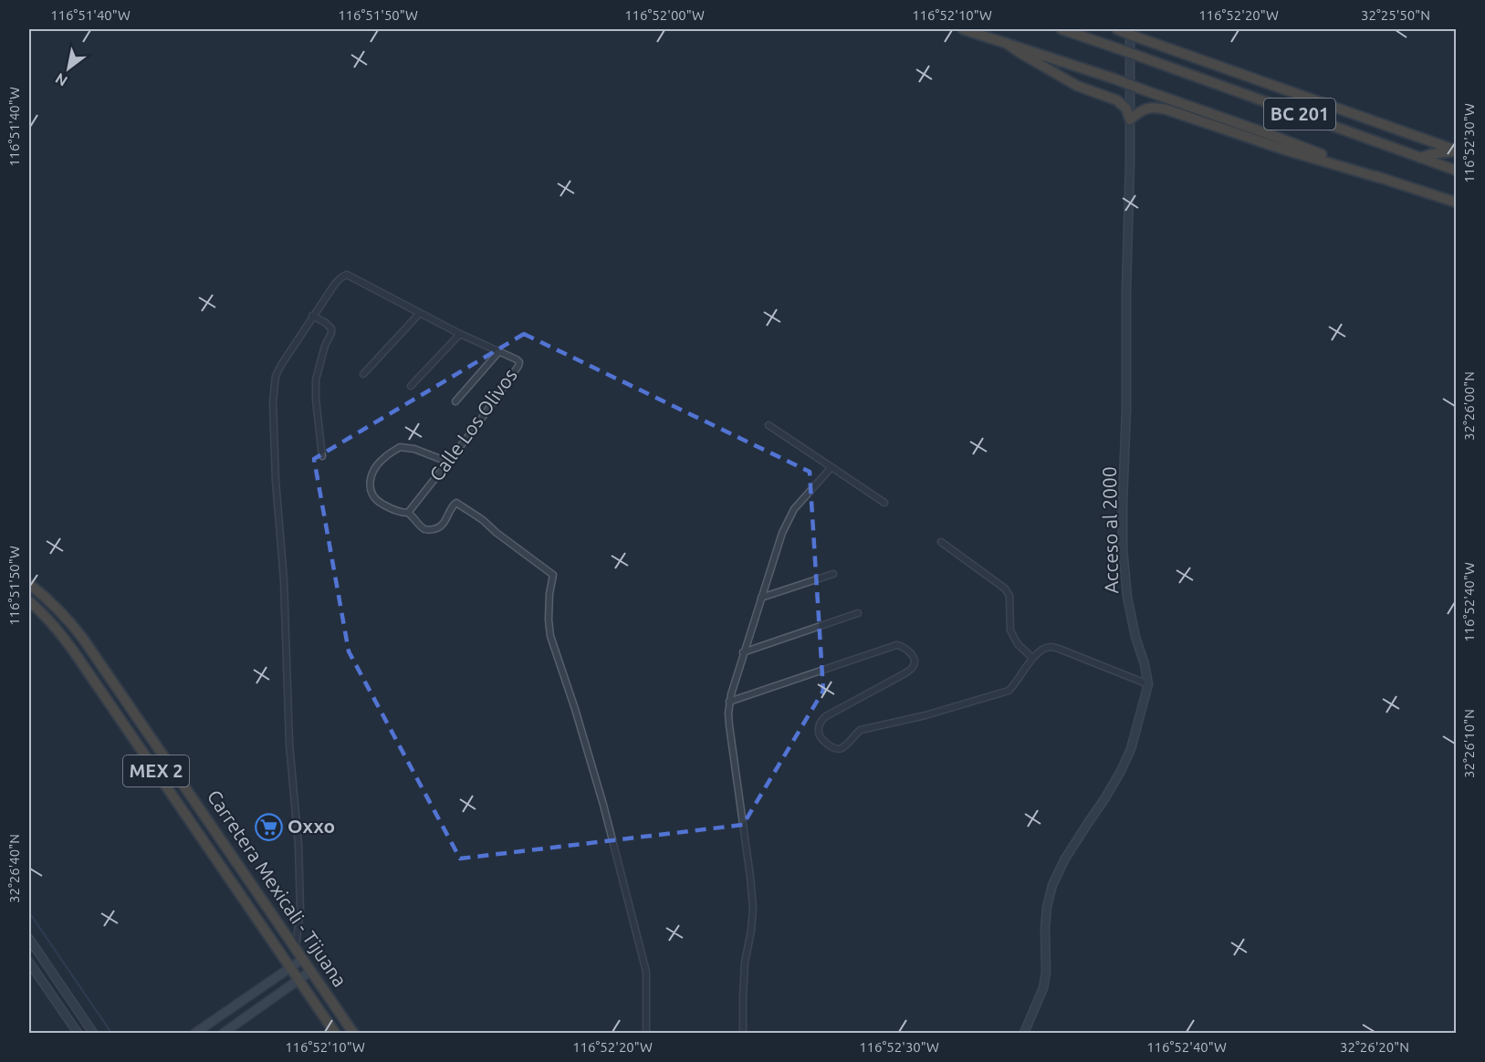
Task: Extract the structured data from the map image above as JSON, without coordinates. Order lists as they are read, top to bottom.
{
  "streets": {
    "highway": ["BC 201", "MEX 2", "Carretera Mexicali - Tijuana"],
    "street": ["Calle Los Olivos", "Acceso al 2000"]
  },
  "places": {
    "supermarket": ["Oxxo"]
  },
  "north": "bottom left",
  "coordinates": [
    "116°51'40\"W",
    "116°51'50\"W",
    "116°52'00\"W",
    "116°52'10\"W",
    "116°52'20\"W",
    "32°25'50\"N",
    "116°52'30\"W",
    "32°26'00\"N",
    "116°52'40\"W",
    "32°26'10\"N",
    "32°26'40\"N",
    "32°26'20\"N"
  ]
}
